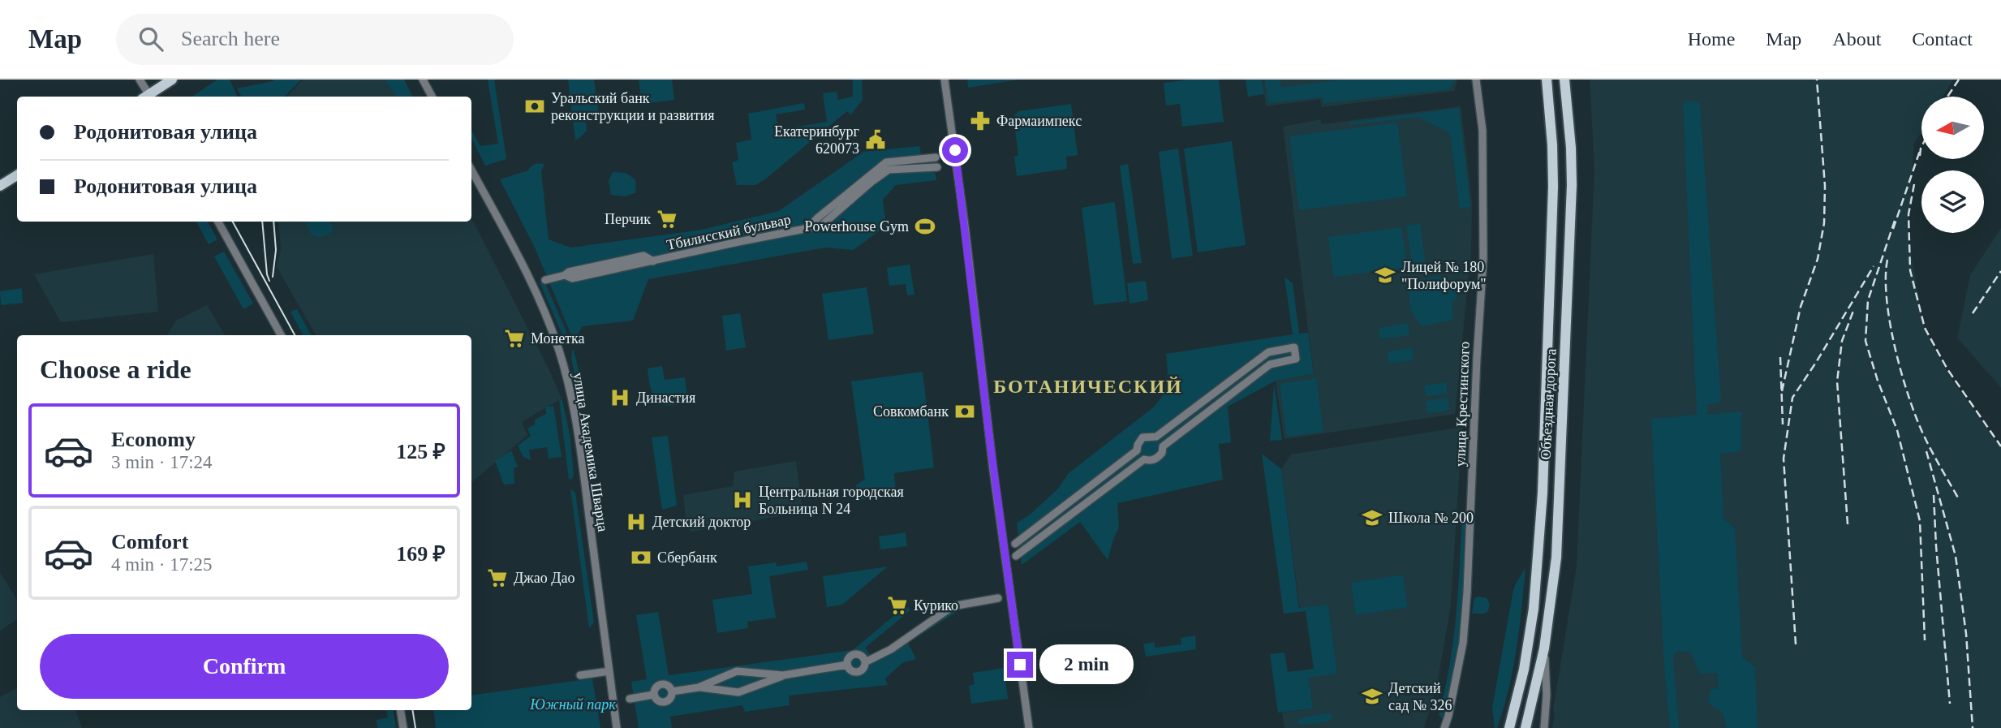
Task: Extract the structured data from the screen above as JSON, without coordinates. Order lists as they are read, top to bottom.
{
  "streets": {
    "main road": ["Объездная дорога"],
    "street": ["Тбилисский бульвар", "улица Крестинского", "улица Академика Шварца"]
  },
  "districts": ["БОТАНИЧЕСКИЙ"],
  "parks": ["Южный парк"],
  "places": {
    "bank": ["Уральский банк реконструкции и развития", "Совкомбанк", "Сбербанк"],
    "pharmacy": ["Фармаимпекс"],
    "public building": ["Екатеринбург 620073"],
    "supermarket": [
      "Перчик",
      "Монетка",
      "Джао Дао",
      "Курико"
    ],
    "sports": ["Powerhouse Gym"],
    "school or university": ["Лицей № 180 \"Полифорум\"", "Школа № 200", "Детский сад № 326"],
    "hospital": ["Династия", "Центральная городская Больница N 24", "Детский доктор"]
  },
  "north": "left",
  "page": {
    "header": "Map",
    "search": "Search here",
    "nav": [
      "Home",
      "Map",
      "About",
      "Contact"
    ],
    "banner": ["Родонитовая улица", "Родонитовая улица"],
    "heading": "Choose a ride",
    "list": [
      {
        "name": "Economy",
        "note": "3 min · 17:24",
        "value": "125 ₽"
      },
      {
        "name": "Comfort",
        "note": "4 min · 17:25",
        "value": "169 ₽"
      }
    ],
    "buttons": "Confirm",
    "bubble": "2 min"
  }
}
